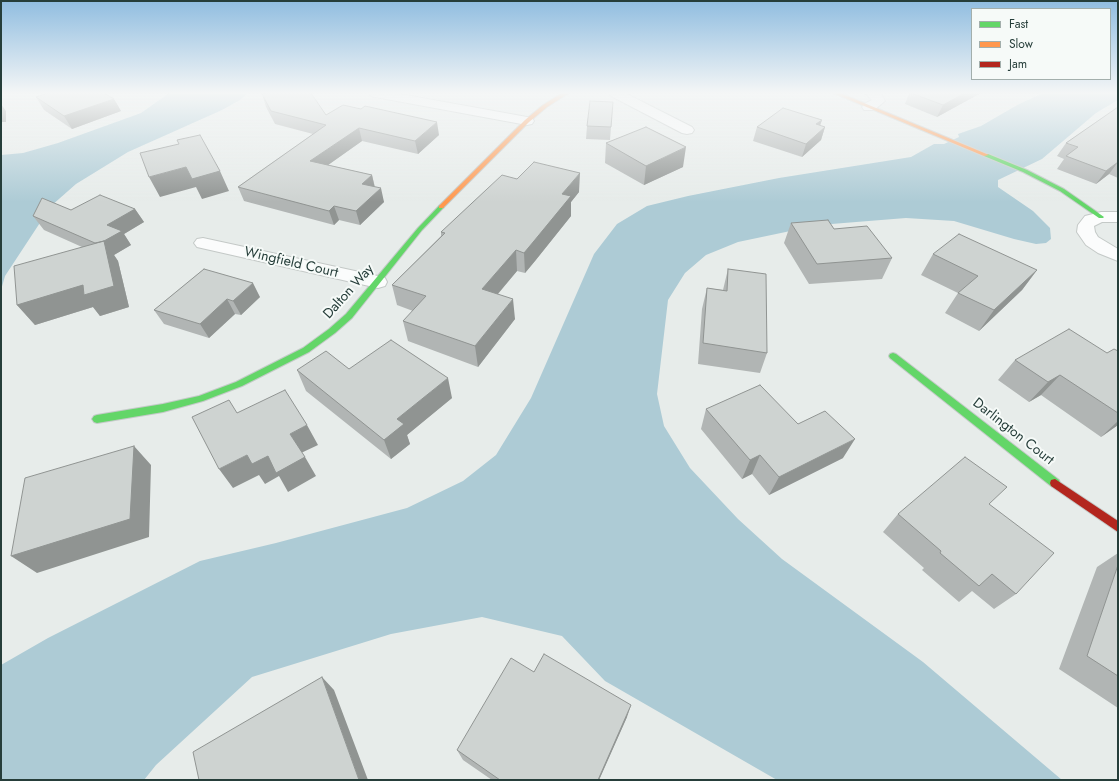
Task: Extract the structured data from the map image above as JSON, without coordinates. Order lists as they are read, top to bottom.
{
  "streets": {
    "street": ["Wingfield Court", "Dalton Way", "Darlington Court"]
  },
  "crossings": [
    ["Wingfield Court", "Dalton Way"]
  ],
  "legend": ["Fast", "Slow", "Jam"]
}
